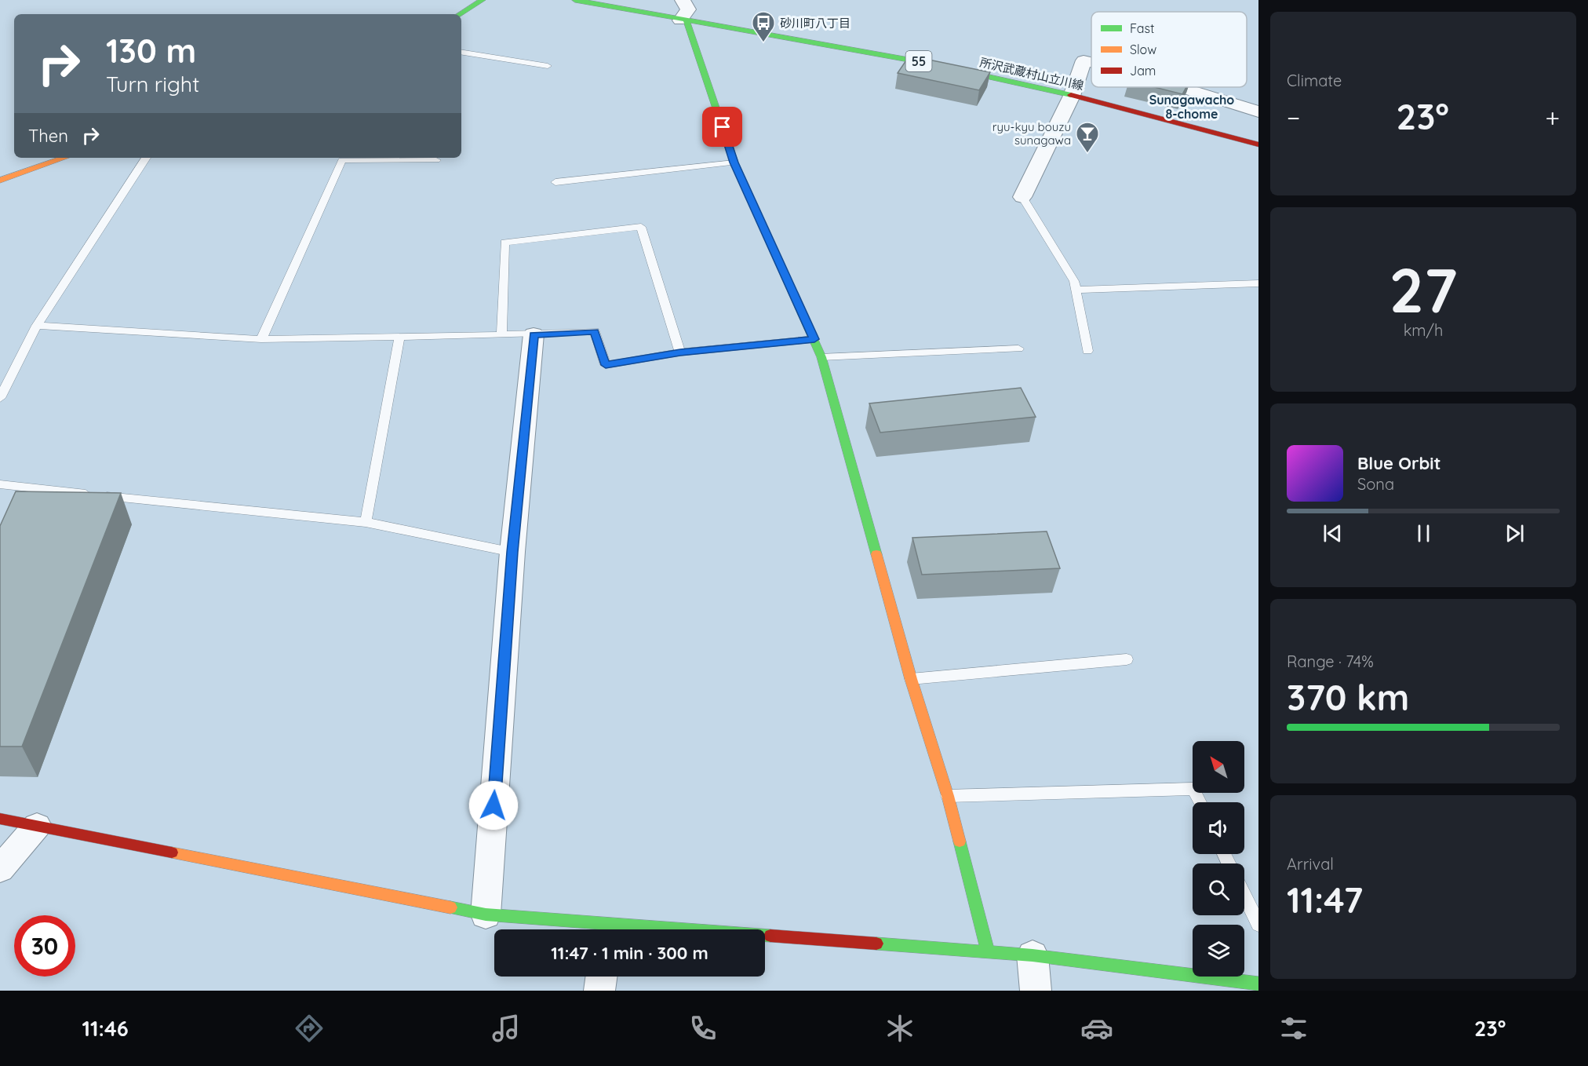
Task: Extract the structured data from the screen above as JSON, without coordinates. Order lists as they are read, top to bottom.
{
  "streets": {
    "street": ["55", "所沢武蔵村山立川線"]
  },
  "districts": ["Sunagawacho 8-chome"],
  "places": {
    "bus stop": ["砂川町八丁目"],
    "bar": ["ryu-kyu bouzu sunagawa"]
  },
  "legend": ["Fast", "Slow", "Jam"],
  "north": "top left",
  "page": {
    "tile": [
      "Climate",
      ["27", "km/h"],
      ["Range · 74%", "370 km"],
      ["Arrival", "11:47"]
    ],
    "turn": ["130 m", "Turn right"],
    "heat": ["−", "23°", "+"],
    "then": "Then",
    "song": ["Blue Orbit", "Sona"],
    "limit": "30",
    "trip": "11:47 · 1 min · 300 m",
    "tabs": ["11:46", "23°"]
  }
}
